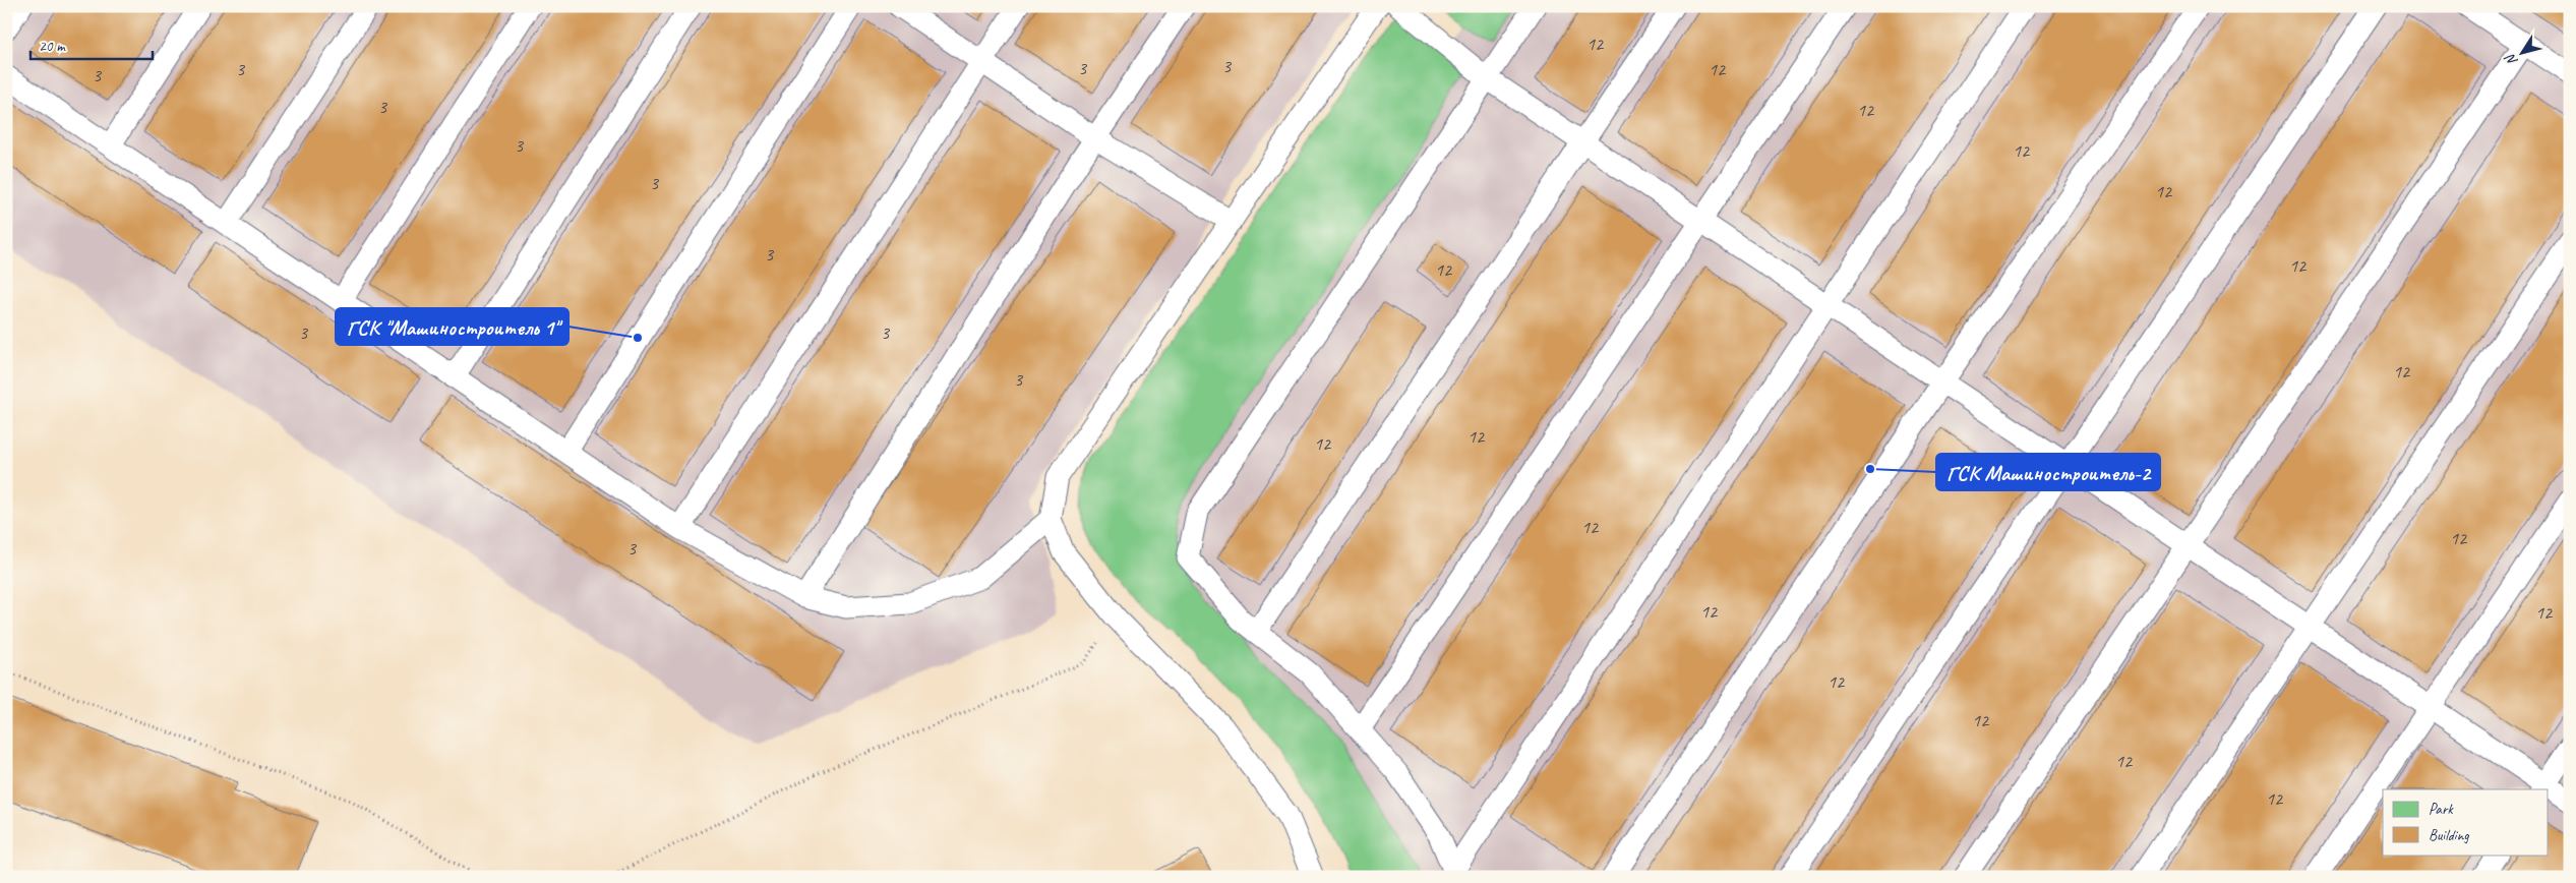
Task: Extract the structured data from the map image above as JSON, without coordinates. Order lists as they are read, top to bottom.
{
  "places": ["ГСК \"Машиностроитель 1\"", "ГСК Машиностроитель-2"],
  "house_numbers": [
    "12",
    "3",
    "3",
    "3",
    "12",
    "3",
    "3",
    "12",
    "3",
    "12",
    "3",
    "12",
    "3",
    "12",
    "12",
    "3",
    "3",
    "12",
    "3",
    "12",
    "12",
    "12",
    "12",
    "3",
    "12",
    "12",
    "12",
    "12",
    "12",
    "12"
  ],
  "legend": ["Park", "Building"],
  "scale_bar": "20 m",
  "north": "bottom left"
}
